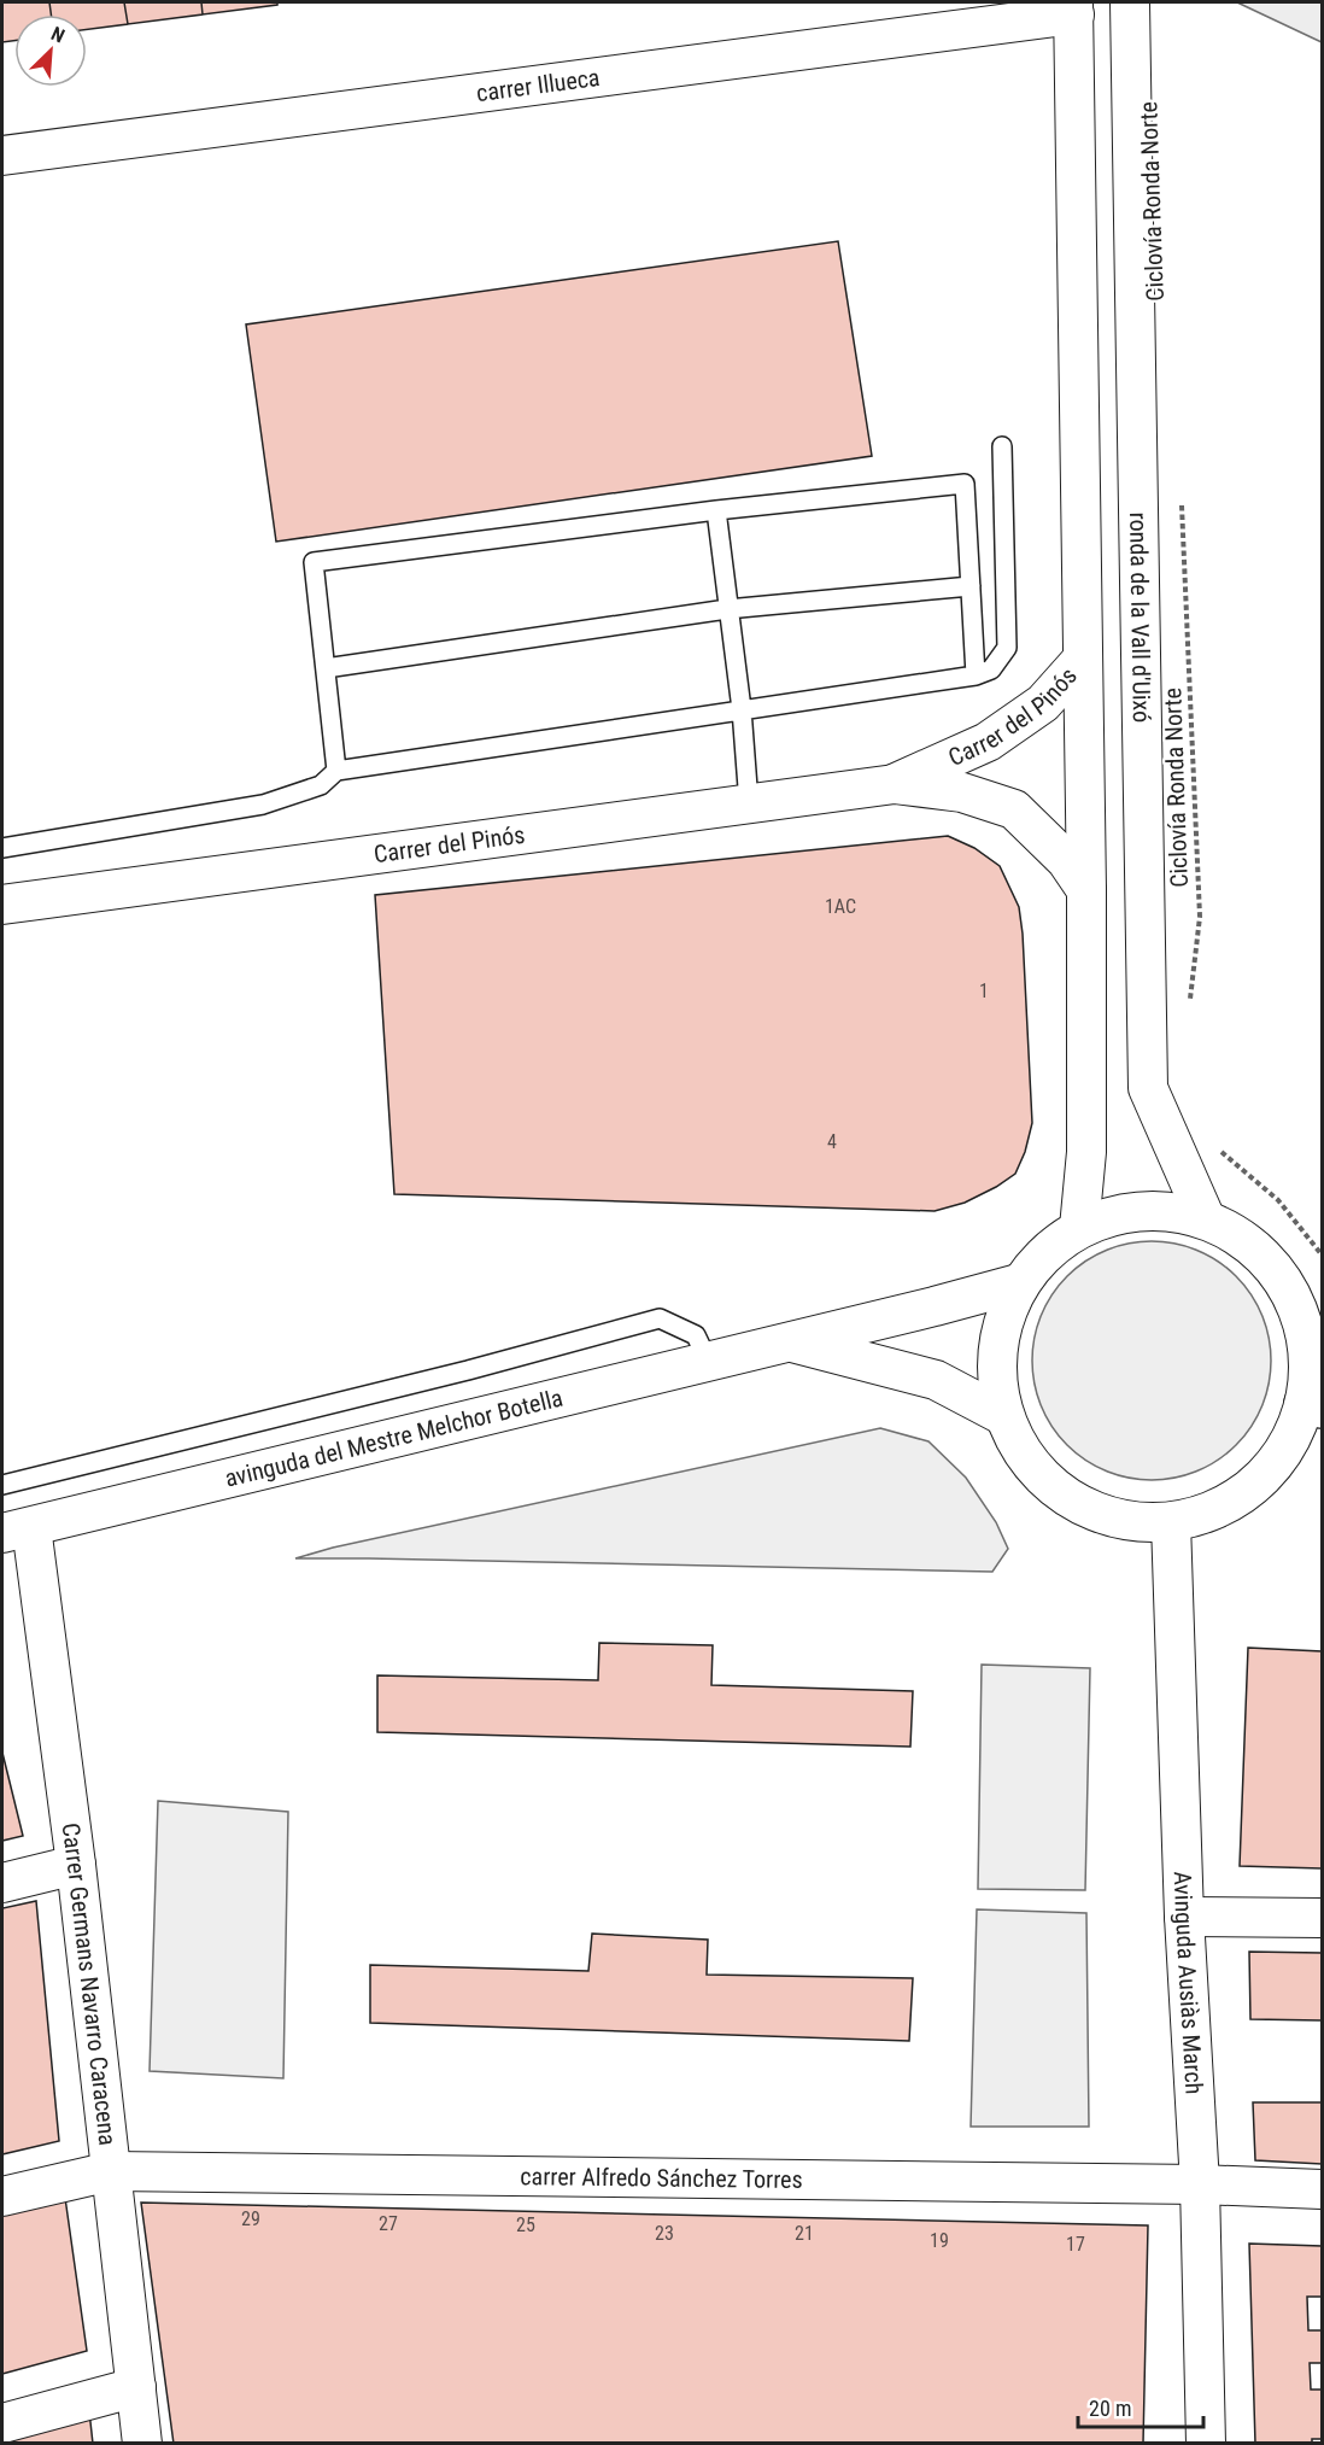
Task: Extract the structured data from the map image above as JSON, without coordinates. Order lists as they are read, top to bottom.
{
  "streets": {
    "street": [
      "carrer Illueca",
      "ronda de la Vall d'Uixó",
      "Carrer del Pinós",
      "avinguda del Mestre Melchor Botella",
      "Avinguda Ausiàs March",
      "Carrer Germans Navarro Caracena",
      "carrer Alfredo Sánchez Torres"
    ],
    "path": ["Ciclovía Ronda Norte"]
  },
  "crossings": [
    ["avinguda del Mestre Melchor Botella", "Carrer Germans Navarro Caracena"],
    ["Avinguda Ausiàs March", "carrer Alfredo Sánchez Torres"],
    ["Carrer Germans Navarro Caracena", "carrer Alfredo Sánchez Torres"]
  ],
  "house_numbers": [
    "1AC",
    "1",
    "4",
    "29",
    "27",
    "25",
    "23",
    "21",
    "19",
    "17"
  ],
  "scale_bar": "20 m",
  "north": "top right"
}
